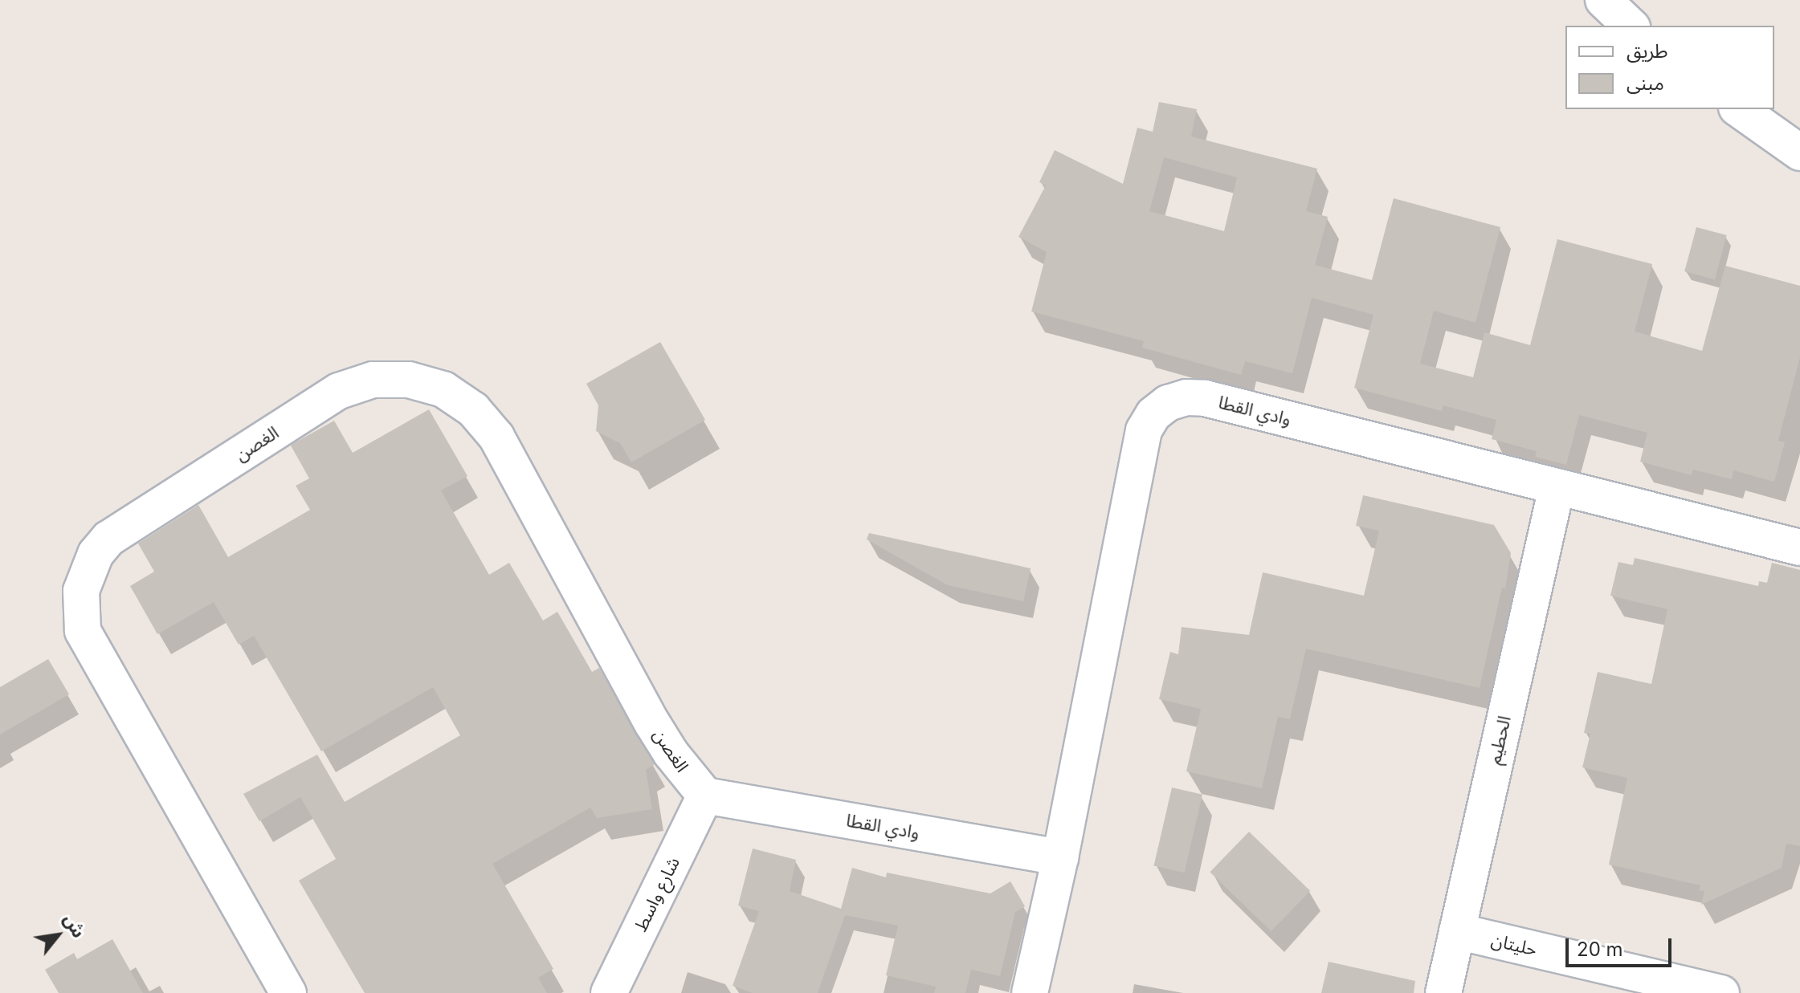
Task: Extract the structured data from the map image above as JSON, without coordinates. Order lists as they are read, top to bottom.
{
  "streets": {
    "street": [
      "وادي القطا",
      "الغصن",
      "الحطيم",
      "شارع واسط",
      "حليتان"
    ]
  },
  "crossings": [
    ["وادي القطا", "الغصن"],
    ["وادي القطا", "الحطيم"],
    ["وادي القطا", "شارع واسط"],
    ["الغصن", "شارع واسط"],
    ["الحطيم", "حليتان"]
  ],
  "legend": ["طريق", "مبنى"],
  "scale_bar": "20 m",
  "north": "top right"
}
